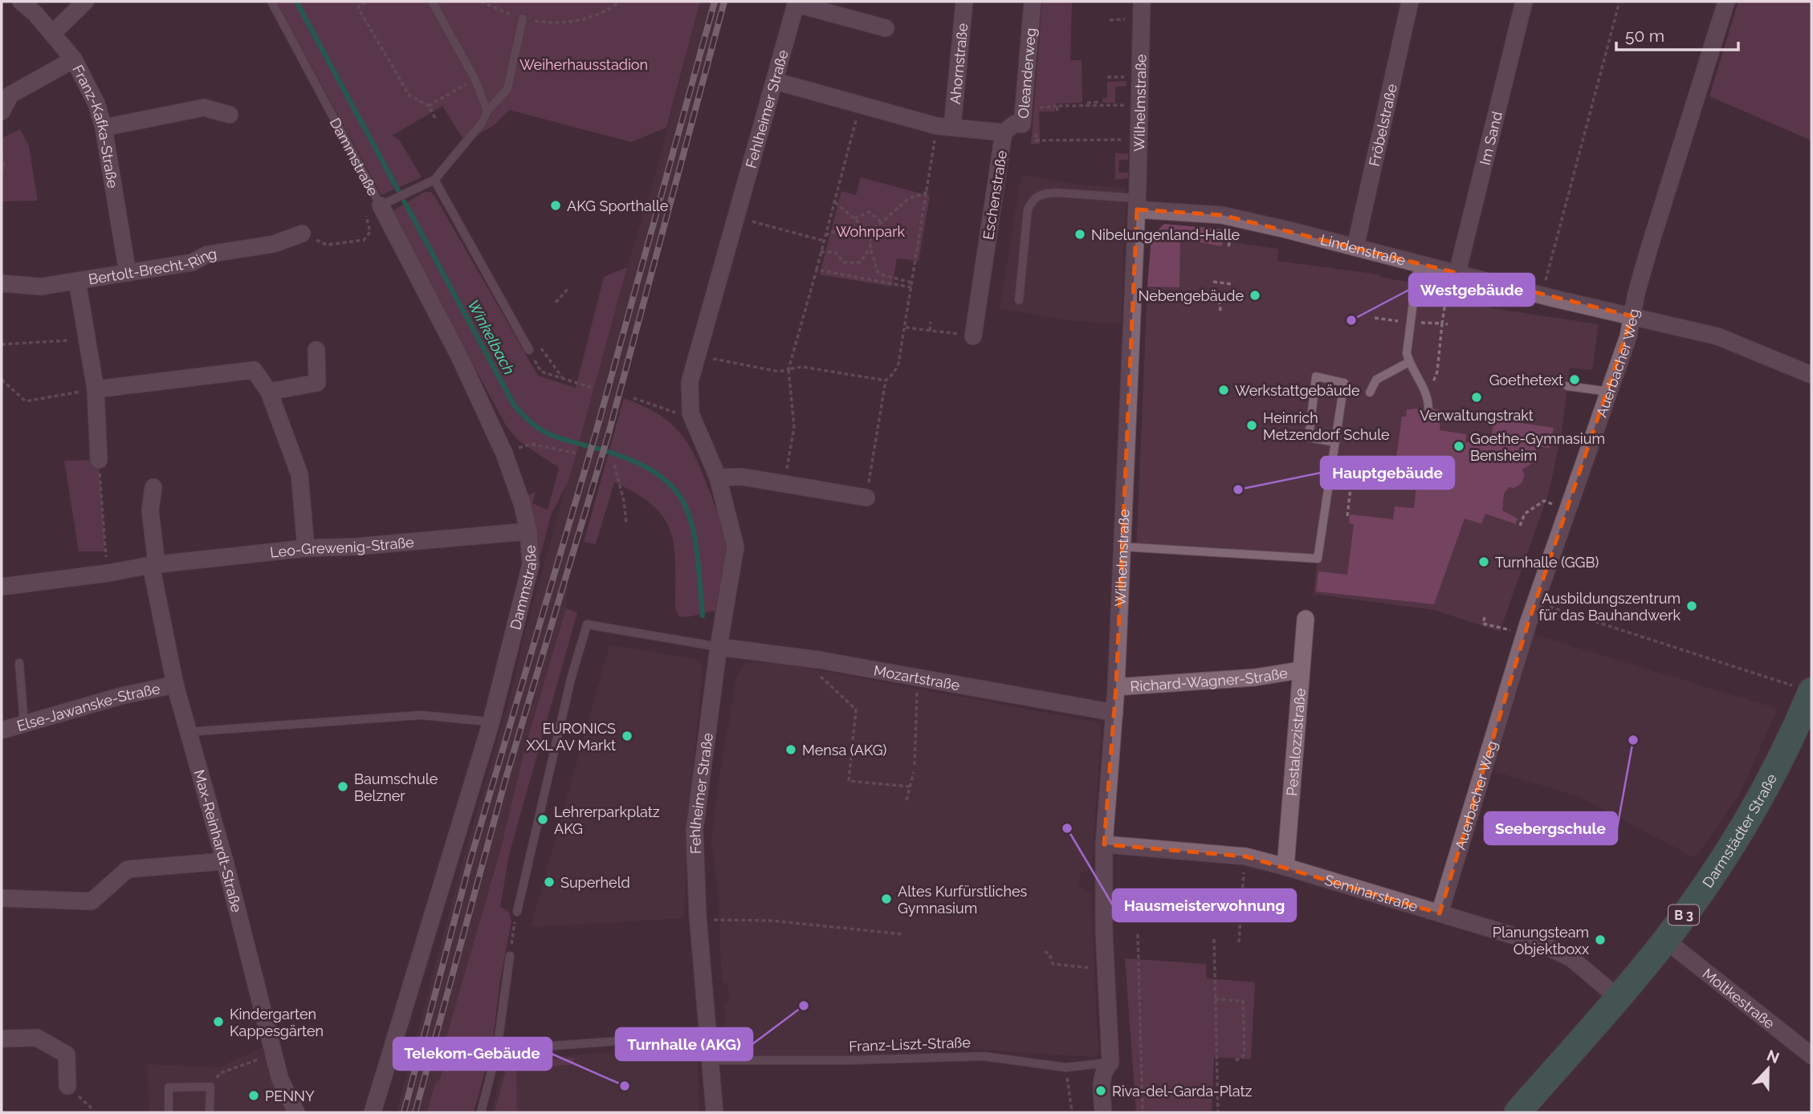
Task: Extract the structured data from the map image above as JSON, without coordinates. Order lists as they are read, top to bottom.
{
  "streets": {
    "main road": ["Darmstädter Straße", "B 3"],
    "street": [
      "Ahornstraße",
      "Oleanderweg",
      "Wilhelmstraße",
      "Fehlheimer Straße",
      "Fröbelstraße",
      "Franz-Kafka-Straße",
      "Im Sand",
      "Dammstraße",
      "Eschenstraße",
      "Lindenstraße",
      "Bertolt-Brecht-Ring",
      "Auerbacher Weg",
      "Leo-Grewenig-Straße",
      "Mozartstraße",
      "Richard-Wagner-Straße",
      "Else-Jawanske-Straße",
      "Pestalozzistraße",
      "Max-Reinhardt-Straße",
      "Seminarstraße",
      "Moltkestraße"
    ],
    "lane": ["Franz-Liszt-Straße"]
  },
  "crossings": [
    ["Ahornstraße", "Eschenstraße"],
    ["Oleanderweg", "Eschenstraße"],
    ["Wilhelmstraße", "Lindenstraße"],
    ["Wilhelmstraße", "Mozartstraße"],
    ["Wilhelmstraße", "Richard-Wagner-Straße"],
    ["Wilhelmstraße", "Seminarstraße"],
    ["Wilhelmstraße", "Franz-Liszt-Straße"],
    ["Fehlheimer Straße", "Eschenstraße"],
    ["Fehlheimer Straße", "Mozartstraße"],
    ["Fehlheimer Straße", "Franz-Liszt-Straße"],
    ["Fröbelstraße", "Lindenstraße"],
    ["Franz-Kafka-Straße", "Bertolt-Brecht-Ring"],
    ["Im Sand", "Lindenstraße"],
    ["Dammstraße", "Leo-Grewenig-Straße"],
    ["Lindenstraße", "Auerbacher Weg"],
    ["Auerbacher Weg", "Seminarstraße"],
    ["Leo-Grewenig-Straße", "Max-Reinhardt-Straße"],
    ["Richard-Wagner-Straße", "Pestalozzistraße"],
    ["Else-Jawanske-Straße", "Max-Reinhardt-Straße"],
    ["Pestalozzistraße", "Seminarstraße"],
    ["Darmstädter Straße", "Seminarstraße"],
    ["Darmstädter Straße", "Moltkestraße"]
  ],
  "water": ["Winkelbach"],
  "parks": ["Weiherhausstadion", "Wohnpark"],
  "places": [
    "AKG Sporthalle",
    "Nibelungenland-Halle",
    "Nebengebäude",
    "Westgebäude",
    "Goethetext",
    "Werkstattgebäude",
    "Verwaltungstrakt",
    "Heinrich Metzendorf Schule",
    "Goethe-Gymnasium Bensheim",
    "Hauptgebäude",
    "Turnhalle (GGB)",
    "Ausbildungszentrum für das Bauhandwerk",
    "EURONICS XXL AV Markt",
    "Seebergschule",
    "Mensa (AKG)",
    "Baumschule Belzner",
    "Lehrerparkplatz AKG",
    "Hausmeisterwohnung",
    "Superheld",
    "Altes Kurfürstliches Gymnasium",
    "Planungsteam Objektboxx",
    "Turnhalle (AKG)",
    "Kindergarten Kappesgärten",
    "Telekom-Gebäude",
    "Riva-del-Garda-Platz",
    "PENNY"
  ],
  "scale_bar": "50 m",
  "north": "top"
}
